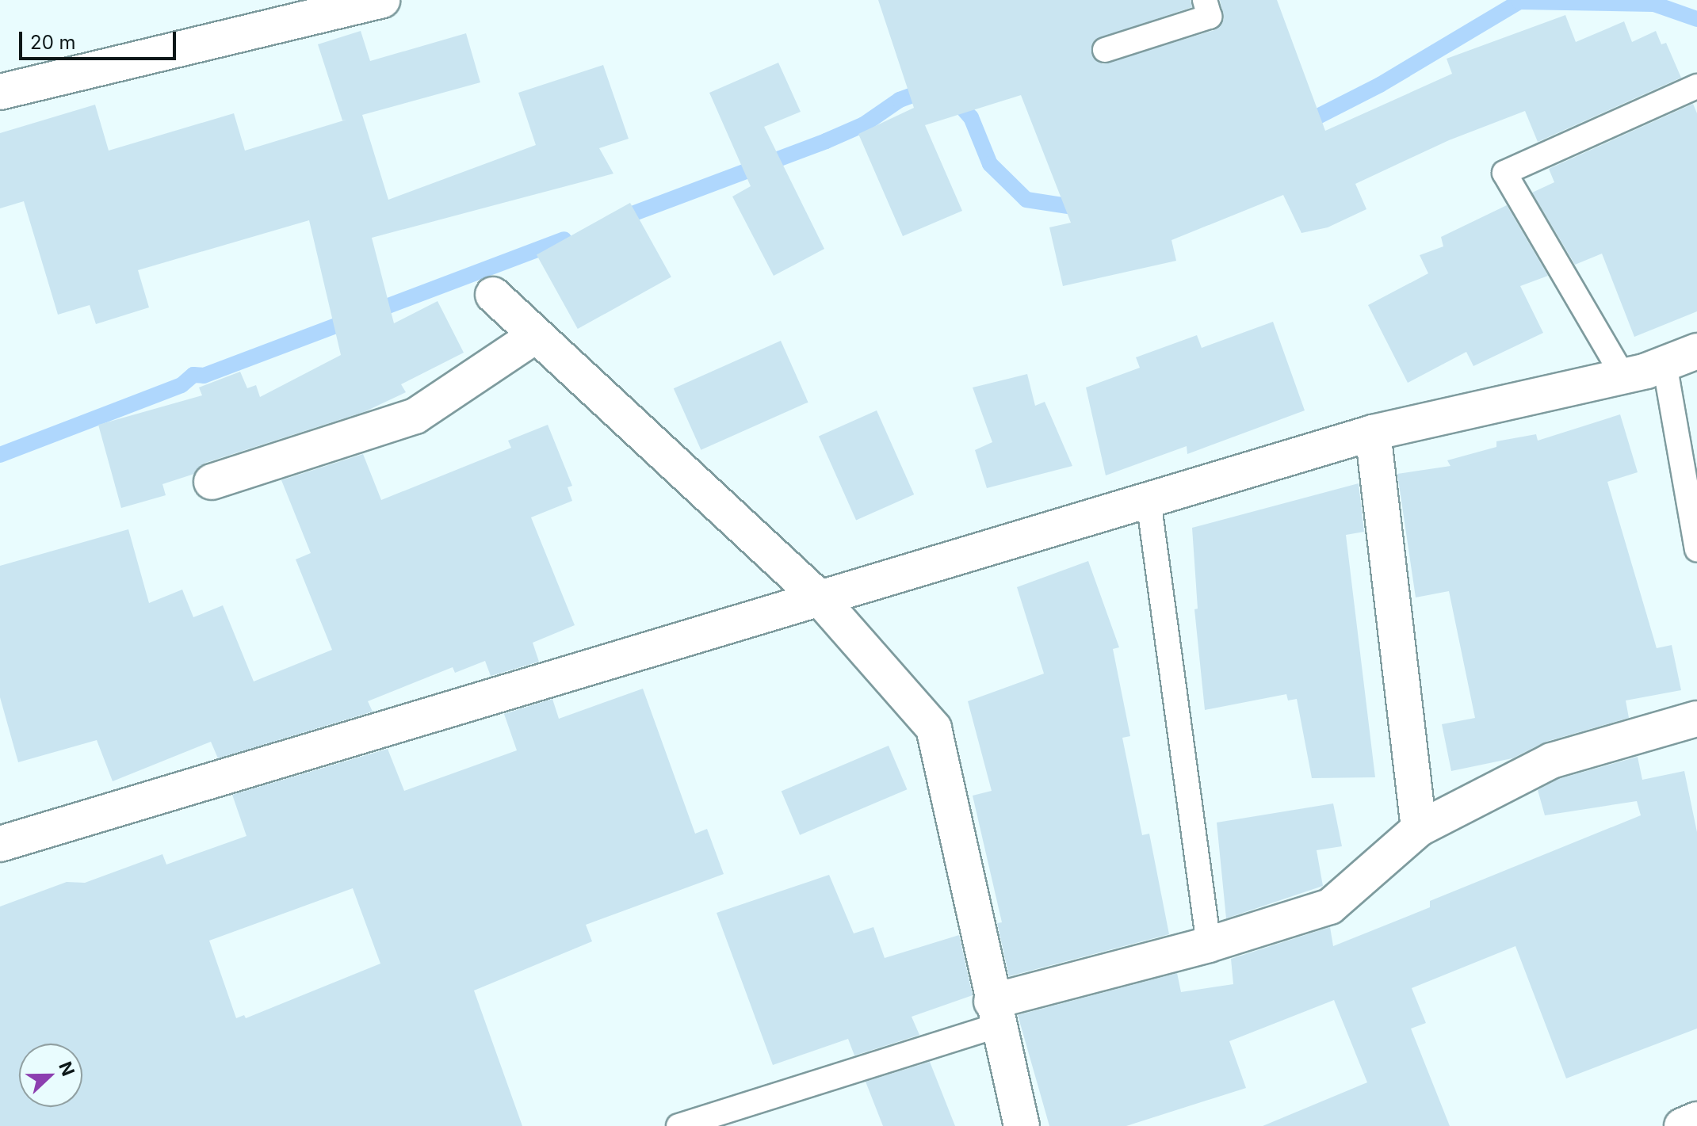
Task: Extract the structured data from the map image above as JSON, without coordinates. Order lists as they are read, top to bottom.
{
  "scale_bar": "20 m",
  "north": "right"
}
